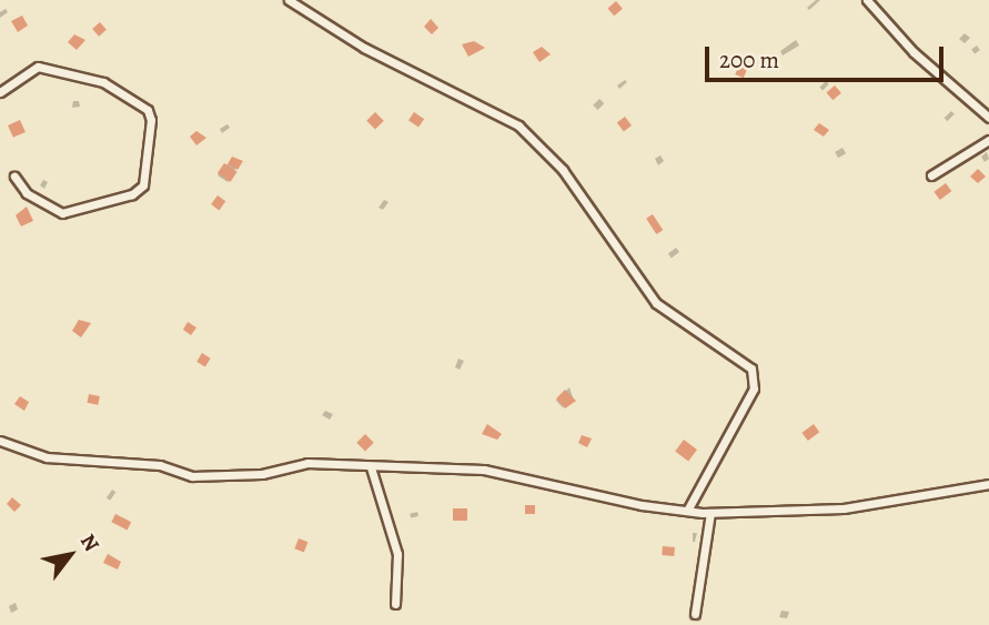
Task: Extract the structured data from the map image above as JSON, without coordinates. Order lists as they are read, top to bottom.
{
  "scale_bar": "200 m",
  "north": "top right"
}
